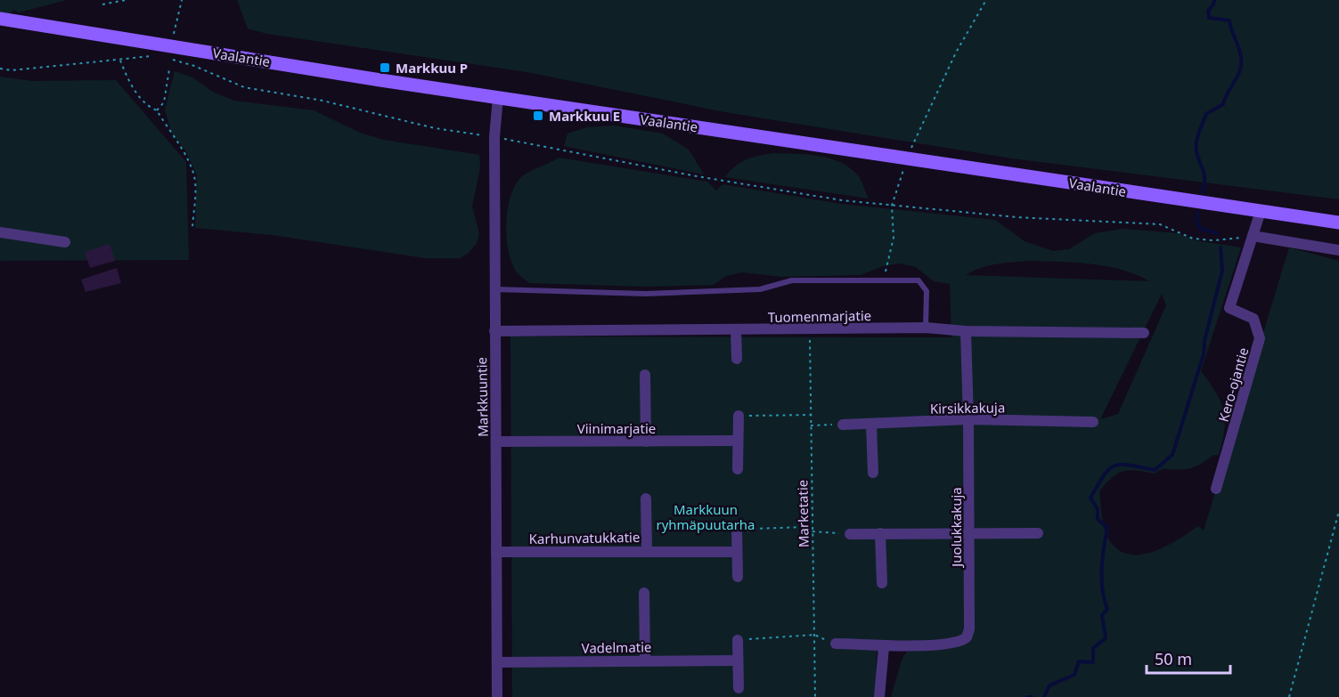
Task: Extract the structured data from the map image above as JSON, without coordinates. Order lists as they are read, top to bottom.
{
  "streets": {
    "street": [
      "Vaalantie",
      "Tuomenmarjatie",
      "Kero-ojantie",
      "Markkuuntie",
      "Kirsikkakuja",
      "Viinimarjatie",
      "Juolukkakuja",
      "Karhunvatukkatie",
      "Vadelmatie"
    ],
    "path": ["Marketatie"]
  },
  "crossings": [
    ["Vaalantie", "Kero-ojantie"],
    ["Vaalantie", "Markkuuntie"],
    ["Tuomenmarjatie", "Markkuuntie"],
    ["Tuomenmarjatie", "Marketatie"],
    ["Tuomenmarjatie", "Juolukkakuja"],
    ["Markkuuntie", "Viinimarjatie"],
    ["Markkuuntie", "Karhunvatukkatie"],
    ["Markkuuntie", "Vadelmatie"],
    ["Kirsikkakuja", "Juolukkakuja"]
  ],
  "parks": ["Markkuun ryhmäpuutarha"],
  "places": {
    "transit": ["Markkuu P", "Markkuu E"]
  },
  "scale_bar": "50 m"
}
